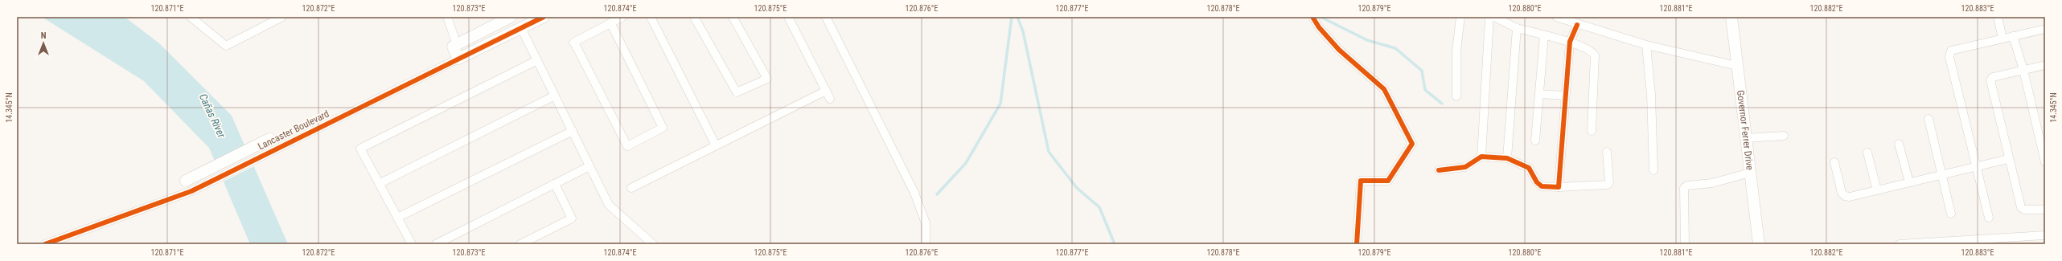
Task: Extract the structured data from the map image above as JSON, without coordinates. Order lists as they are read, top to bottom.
{
  "streets": {
    "street": ["Lancaster Boulevard", "Governor Ferrer Drive"]
  },
  "water": ["Cañas River"],
  "north": "top",
  "coordinates": [
    "120.871°E",
    "120.872°E",
    "120.873°E",
    "120.874°E",
    "120.875°E",
    "120.876°E",
    "120.877°E",
    "120.878°E",
    "120.879°E",
    "120.880°E",
    "120.881°E",
    "120.882°E",
    "120.883°E",
    "14.345°N"
  ]
}
